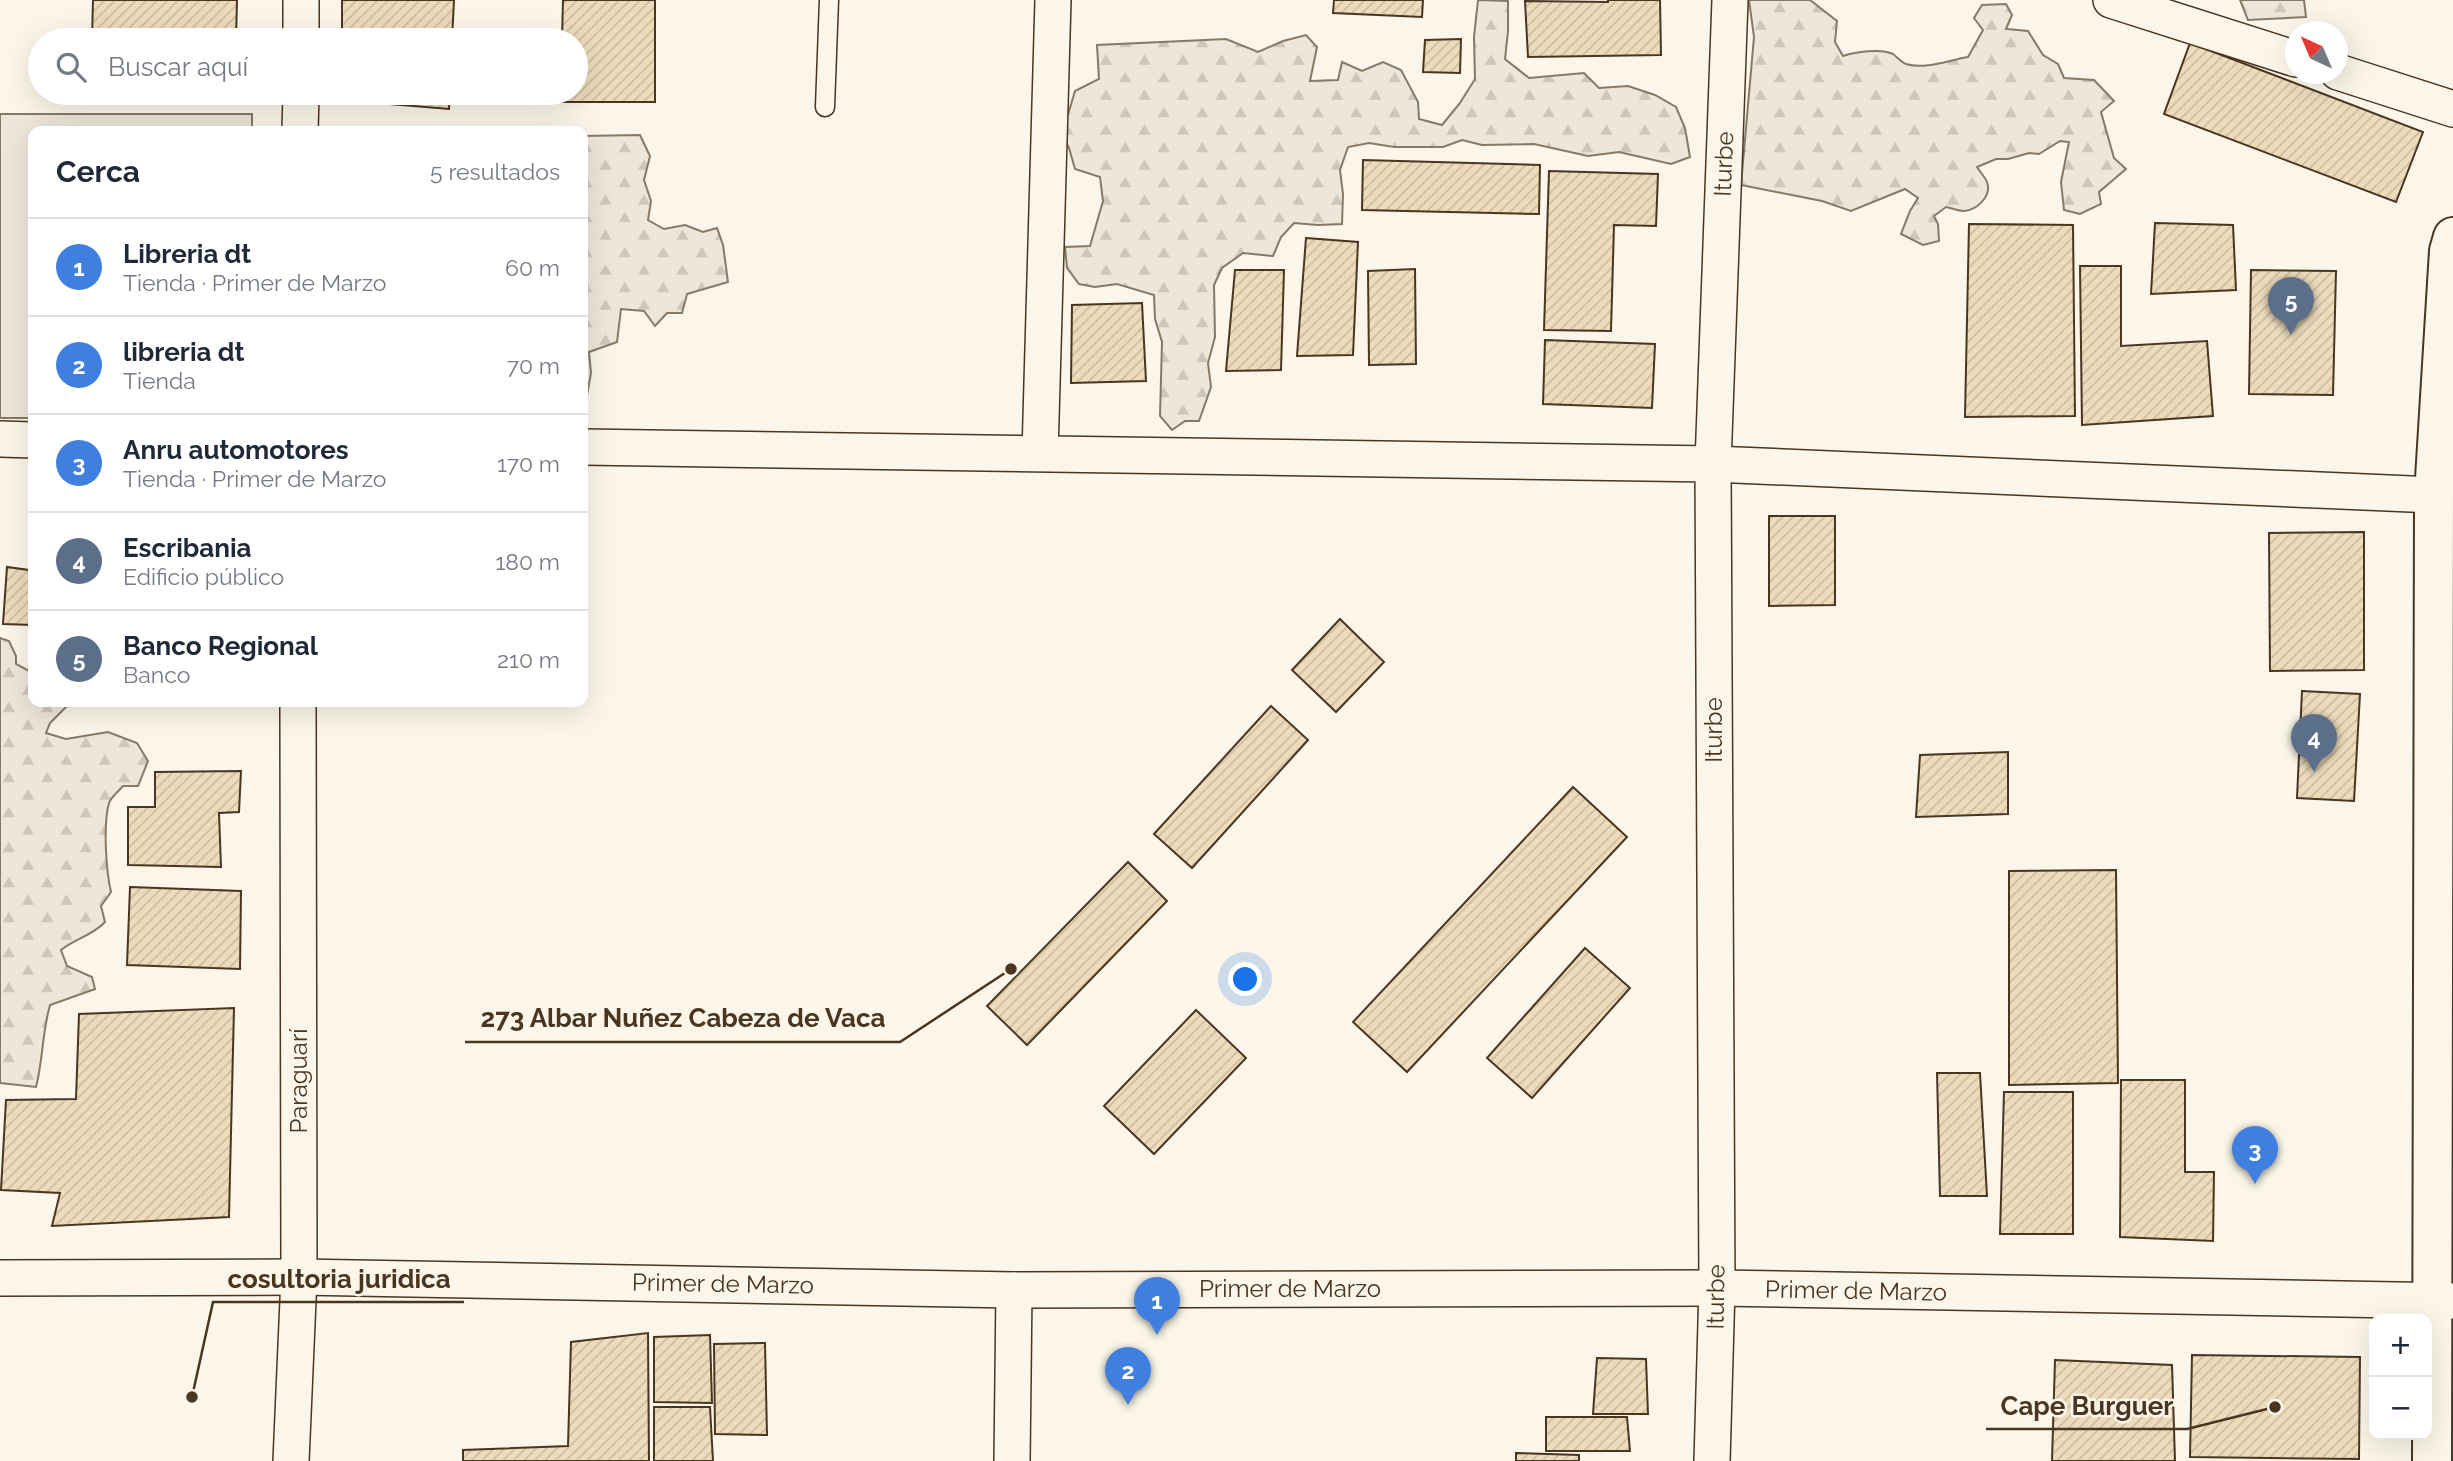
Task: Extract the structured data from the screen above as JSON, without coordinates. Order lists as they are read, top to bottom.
{
  "streets": {
    "street": ["Iturbe", "Paraguarí", "Primer de Marzo"]
  },
  "crossings": [
    ["Iturbe", "Primer de Marzo"],
    ["Paraguarí", "Primer de Marzo"]
  ],
  "places": ["273 Albar Nuñez Cabeza de Vaca", "cosultoria juridica", "Cape Burguer"],
  "north": "top left",
  "page": {
    "search": "Buscar aquí",
    "heading": ["Cerca", "5 resultados"],
    "list": [
      {
        "mark": "1",
        "name": "Libreria dt",
        "note": "Tienda · Primer de Marzo",
        "value": "60 m"
      },
      {
        "mark": "2",
        "name": "libreria dt",
        "note": "Tienda",
        "value": "70 m"
      },
      {
        "mark": "3",
        "name": "Anru automotores",
        "note": "Tienda · Primer de Marzo",
        "value": "170 m"
      },
      {
        "mark": "4",
        "name": "Escribania",
        "note": "Edificio público",
        "value": "180 m"
      },
      {
        "mark": "5",
        "name": "Banco Regional",
        "note": "Banco",
        "value": "210 m"
      }
    ],
    "pins": [
      "5",
      "4",
      "3",
      "1",
      "2"
    ],
    "map_buttons": ["+", "−"]
  }
}
